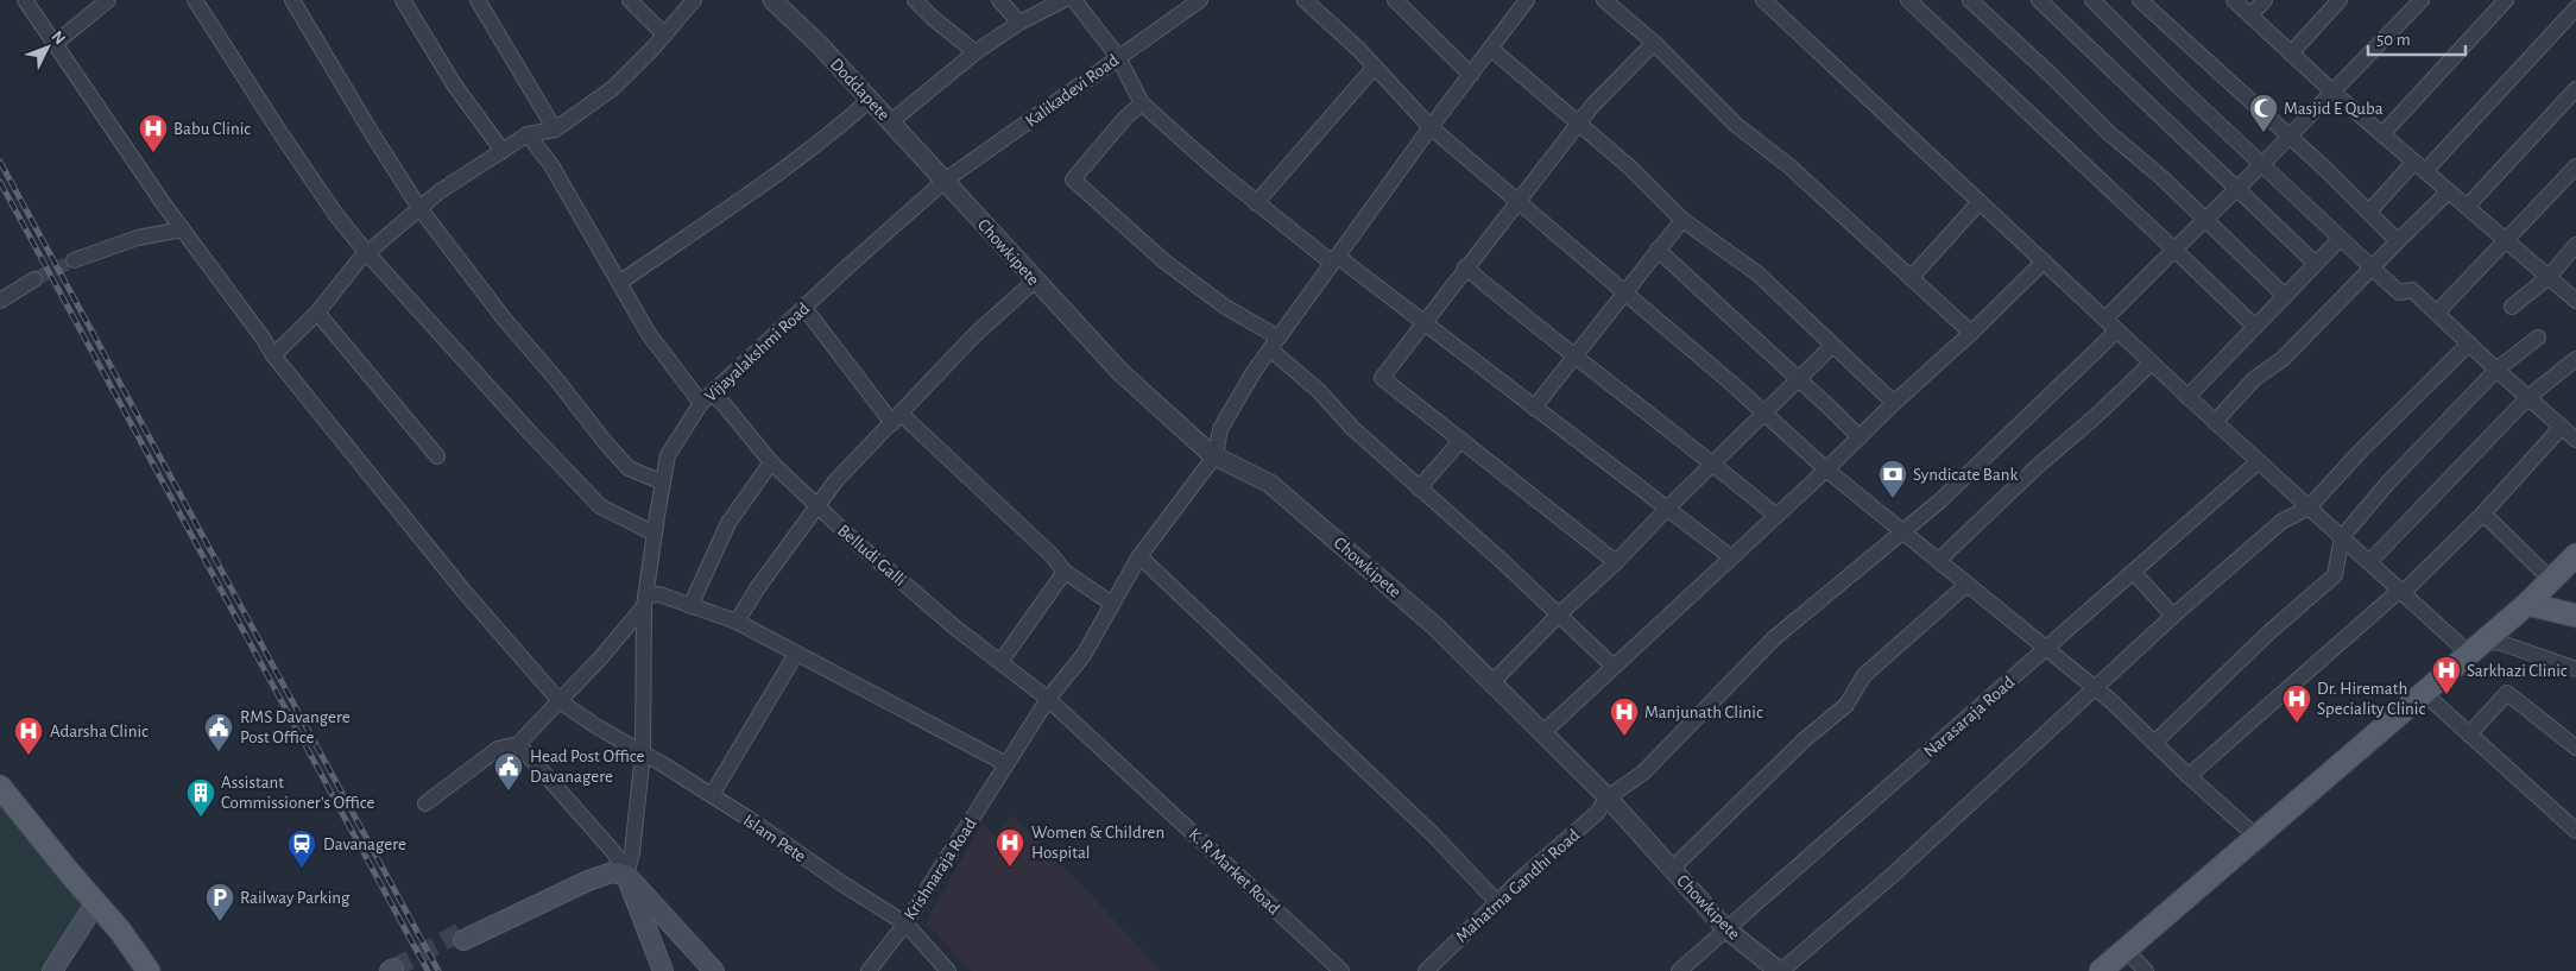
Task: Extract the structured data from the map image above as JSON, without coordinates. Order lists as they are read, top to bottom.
{
  "streets": {
    "street": [
      "Doddapete",
      "Kalikadevi Road",
      "Chowkipete",
      "Vijayalakshmi Road",
      "Belludi Galli",
      "Narasaraja Road",
      "Islam Pete",
      "Krishnaraja Road",
      "K. R Market Road",
      "Mahatma Gandhi Road"
    ]
  },
  "crossings": [
    ["Doddapete", "Kalikadevi Road"],
    ["Doddapete", "Chowkipete"],
    ["Doddapete", "Vijayalakshmi Road"],
    ["Kalikadevi Road", "Chowkipete"],
    ["Kalikadevi Road", "Vijayalakshmi Road"],
    ["Chowkipete", "Vijayalakshmi Road"],
    ["Chowkipete", "Narasaraja Road"],
    ["Chowkipete", "Krishnaraja Road"],
    ["Chowkipete", "Mahatma Gandhi Road"],
    ["Vijayalakshmi Road", "Belludi Galli"],
    ["Vijayalakshmi Road", "Islam Pete"],
    ["Belludi Galli", "Krishnaraja Road"],
    ["Belludi Galli", "K. R Market Road"],
    ["Islam Pete", "Krishnaraja Road"],
    ["Krishnaraja Road", "K. R Market Road"]
  ],
  "places": {
    "mosque": ["Masjid E Quba"],
    "hospital": [
      "Babu Clinic",
      "Sarkhazi Clinic",
      "Dr. Hiremath Speciality Clinic",
      "Manjunath Clinic",
      "Adarsha Clinic",
      "Women & Children Hospital"
    ],
    "bank": ["Syndicate Bank"],
    "public building": ["RMS Davangere Post Office", "Head Post Office Davanagere"],
    "building": ["Assistant Commissioner's Office"],
    "station": ["Davanagere"],
    "parking": ["Railway Parking"]
  },
  "scale_bar": "50 m",
  "north": "top right"
}
